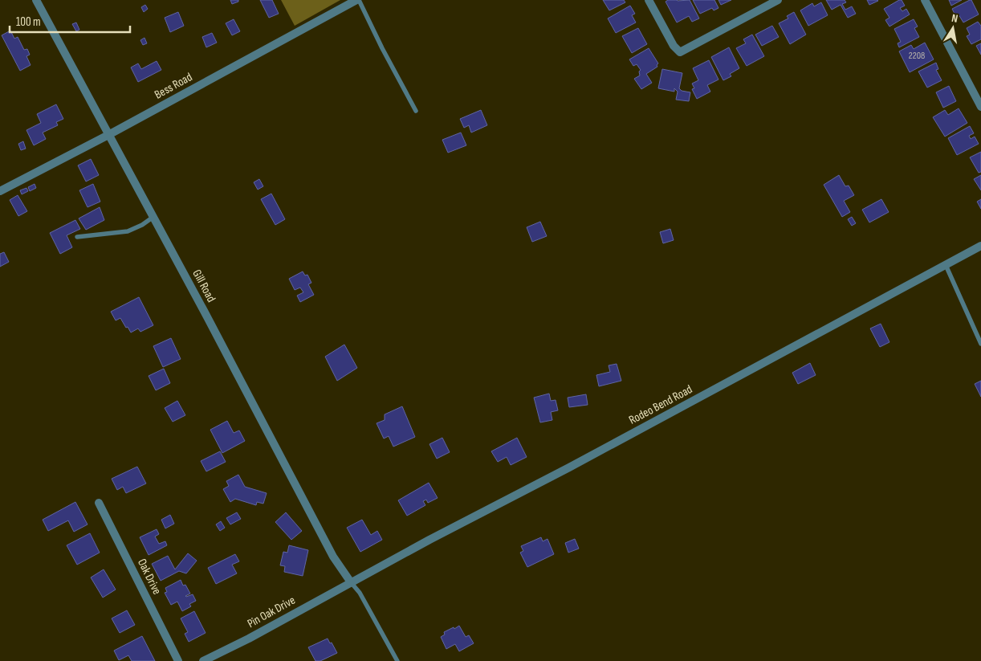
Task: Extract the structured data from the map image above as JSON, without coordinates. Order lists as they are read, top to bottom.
{
  "streets": {
    "street": [
      "Bess Road",
      "Gill Road",
      "Rodeo Bend Road",
      "Oak Drive",
      "Pin Oak Drive"
    ]
  },
  "crossings": [
    ["Bess Road", "Gill Road"],
    ["Gill Road", "Rodeo Bend Road"],
    ["Gill Road", "Pin Oak Drive"],
    ["Rodeo Bend Road", "Pin Oak Drive"]
  ],
  "house_numbers": ["2208"],
  "scale_bar": "100 m",
  "north": "top"
}
